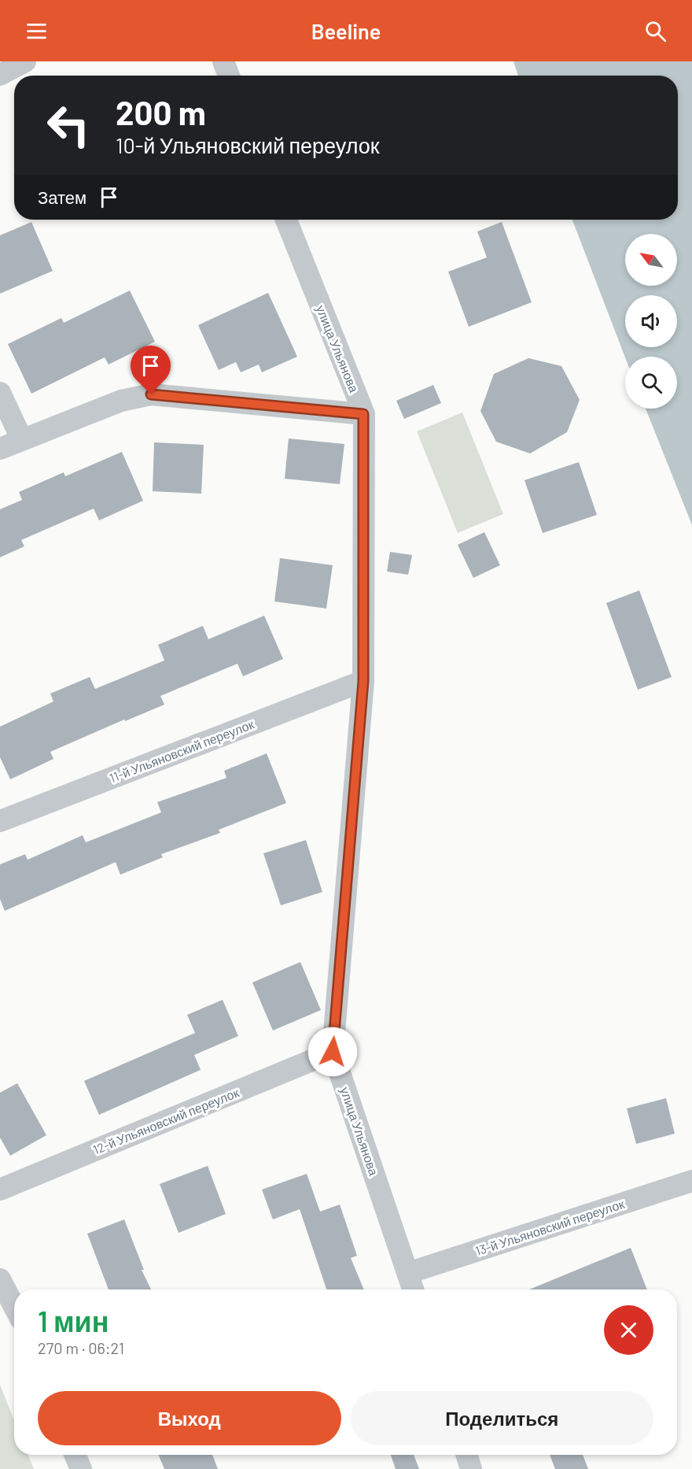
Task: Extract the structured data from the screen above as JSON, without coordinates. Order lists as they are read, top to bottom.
{
  "streets": {
    "street": [
      "улица Ульянова",
      "11-й Ульяновский переулок",
      "12-й Ульяновский переулок",
      "13-й Ульяновский переулок"
    ]
  },
  "crossings": [
    ["улица Ульянова", "11-й Ульяновский переулок"],
    ["улица Ульянова", "12-й Ульяновский переулок"],
    ["улица Ульянова", "13-й Ульяновский переулок"]
  ],
  "north": "top left",
  "page": {
    "header": "Beeline",
    "turn": ["200 m", "10-й Ульяновский переулок"],
    "then": "Затем",
    "heading": ["1 мин", "270 m · 06:21"],
    "buttons": ["Выход", "Поделиться"]
  }
}
